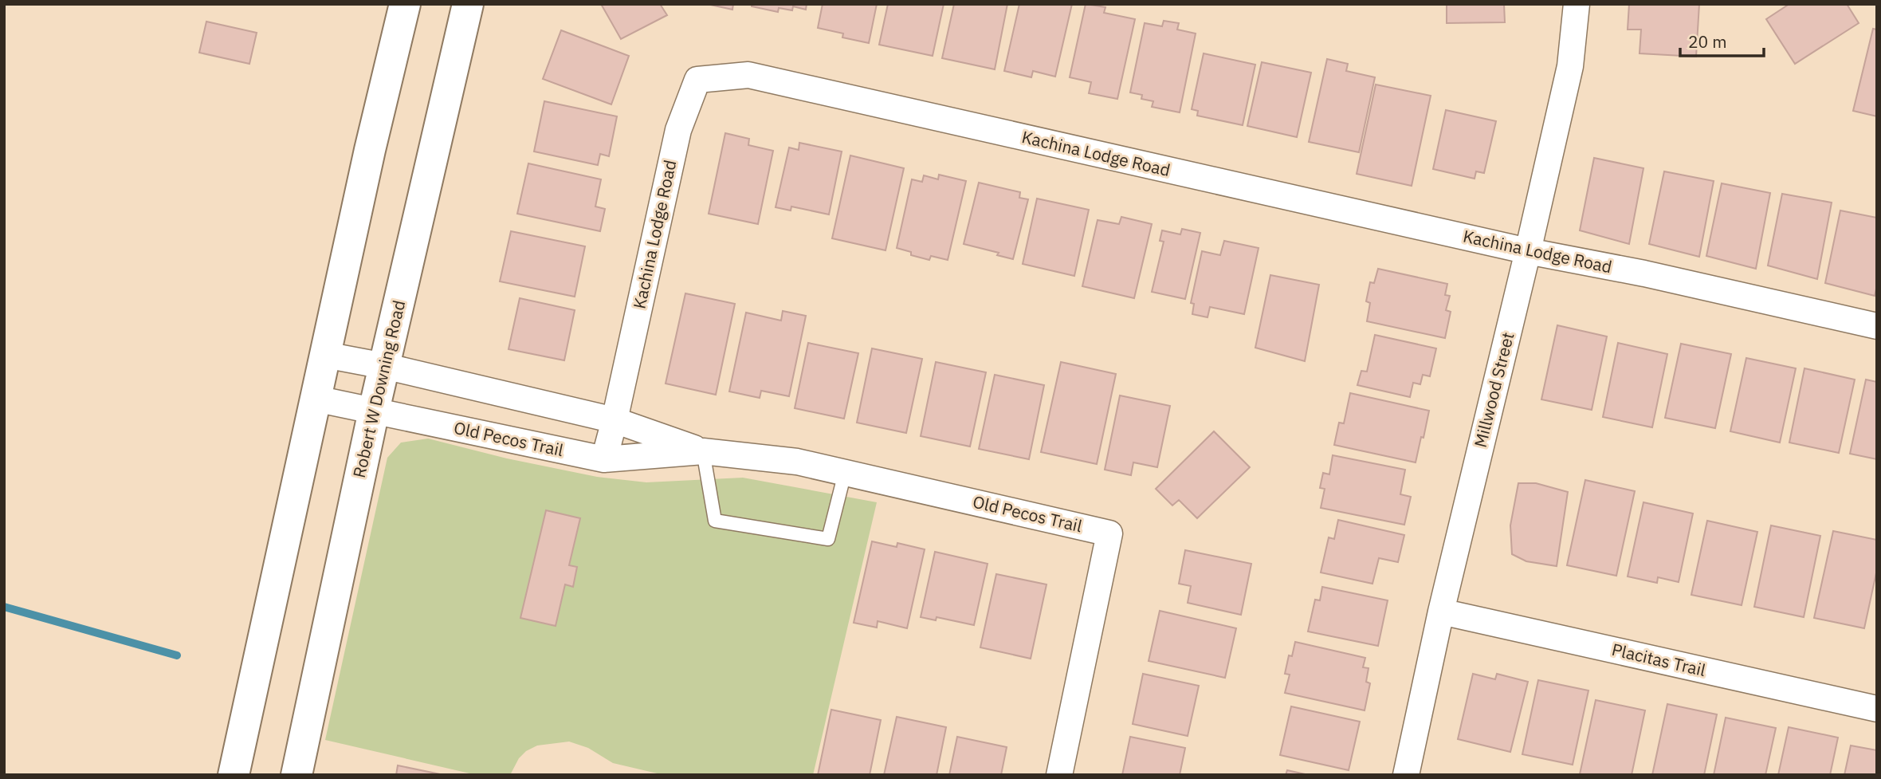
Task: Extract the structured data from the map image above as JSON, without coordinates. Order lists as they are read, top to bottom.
{
  "streets": {
    "main road": ["Robert W Downing Road"],
    "street": [
      "Kachina Lodge Road",
      "Millwood Street",
      "Old Pecos Trail",
      "Placitas Trail"
    ]
  },
  "crossings": [
    ["Kachina Lodge Road", "Millwood Street"],
    ["Kachina Lodge Road", "Old Pecos Trail"],
    ["Robert W Downing Road", "Old Pecos Trail"],
    ["Millwood Street", "Placitas Trail"]
  ],
  "scale_bar": "20 m"
}
